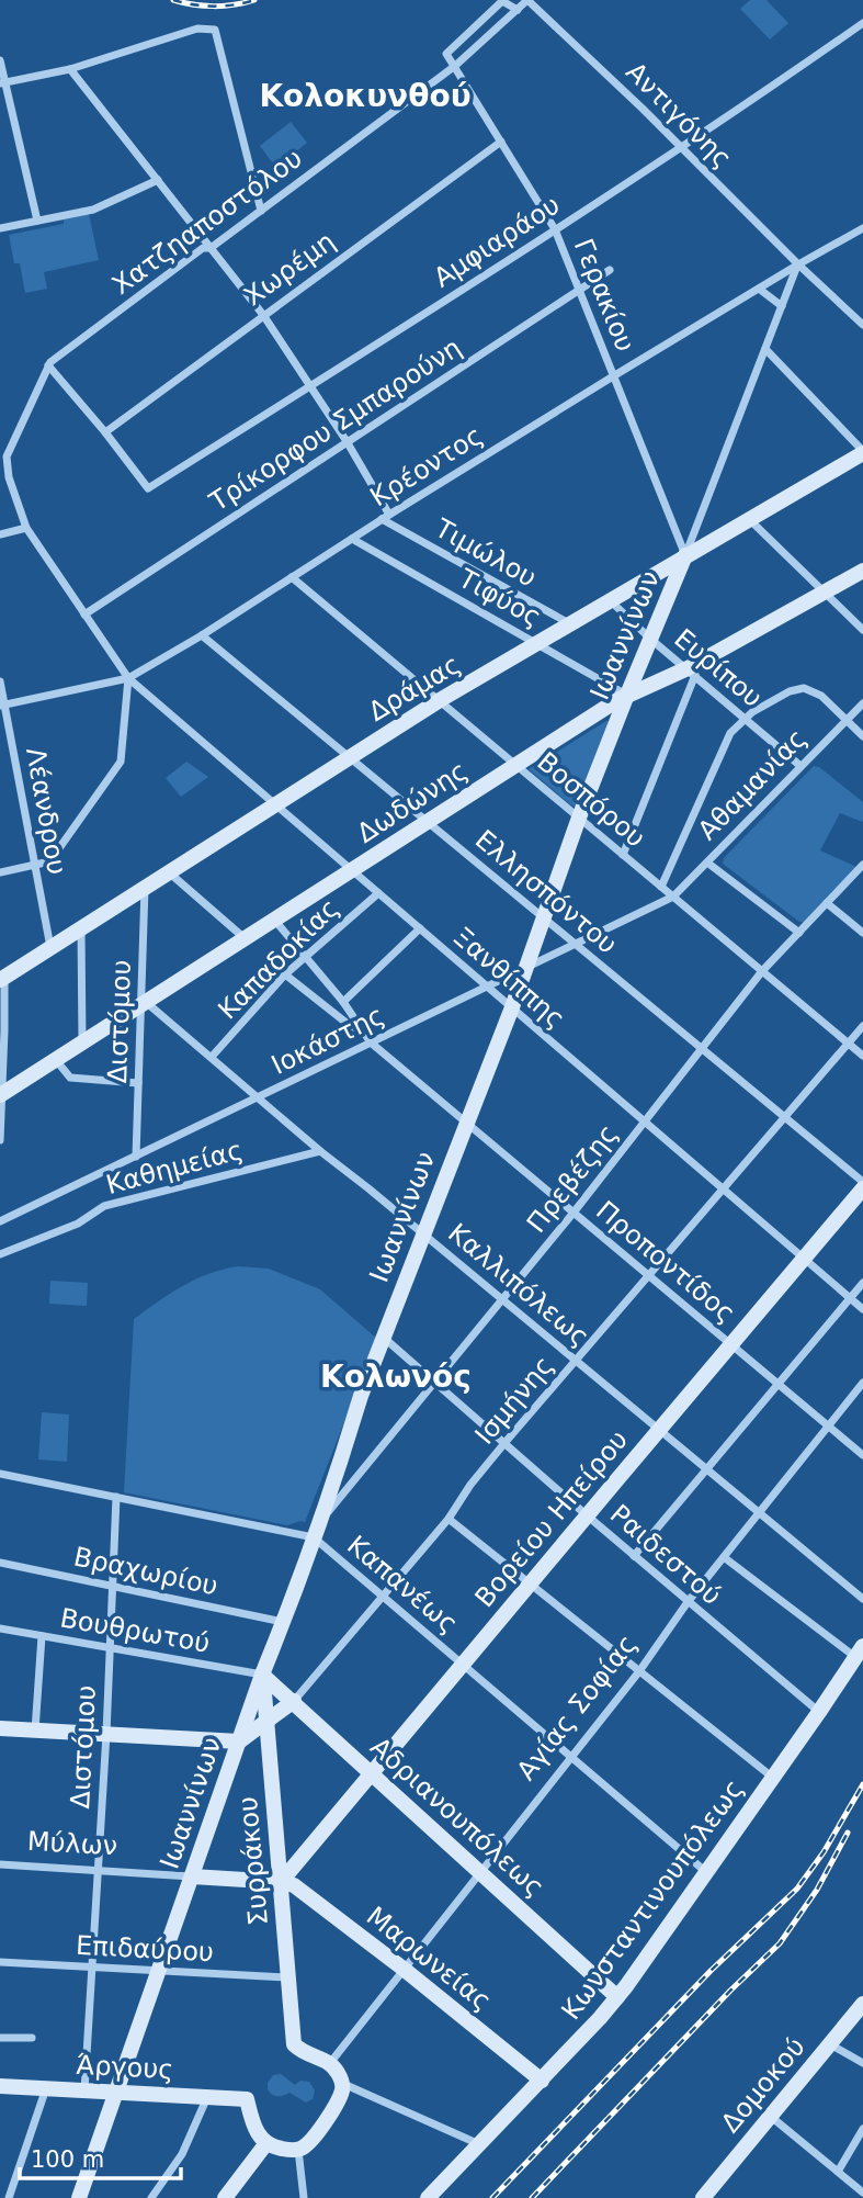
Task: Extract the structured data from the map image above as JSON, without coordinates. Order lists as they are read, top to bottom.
{
  "streets": {
    "street": [
      "Αντιγόνης",
      "Χατζηαποστόλου",
      "Αμφιαράου",
      "Χωρέμη",
      "Γερακίου",
      "Τρίκορφου Σμπαρούνη",
      "Κρέοντος",
      "Τιμώλου",
      "Τιφύος",
      "Ιωαννίνων",
      "Ευρίπου",
      "Δράμας",
      "Αθαμανίας",
      "Βοσπόρου",
      "Δωδώνης",
      "Λέανδρου",
      "Ελλησπόντου",
      "Καπαδοκίας",
      "Ξανθίππης",
      "Διστόμου",
      "Ιοκάστης",
      "Καθημείας",
      "Πρεβέζης",
      "Προποντίδος",
      "Καλλιπόλεως",
      "Ισμήνης",
      "Βορείου Ηπείρου",
      "Ραιδεστού",
      "Βραχωρίου",
      "Καπανέως",
      "Βουθρωτού",
      "Αγίας Σοφίας",
      "Αδριανουπόλεως",
      "Μύλων",
      "Συρράκου",
      "Κωνσταντινουπόλεως",
      "Επιδαύρου",
      "Μαρωνείας",
      "Άργους",
      "Δομοκού"
    ]
  },
  "crossings": [
    ["Αντιγόνης", "Χατζηαποστόλου"],
    ["Αντιγόνης", "Αμφιαράου"],
    ["Αντιγόνης", "Κρέοντος"],
    ["Αντιγόνης", "Ιωαννίνων"],
    ["Χατζηαποστόλου", "Γερακίου"],
    ["Χατζηαποστόλου", "Τρίκορφου Σμπαρούνη"],
    ["Χατζηαποστόλου", "Ξανθίππης"],
    ["Αμφιαράου", "Χωρέμη"],
    ["Αμφιαράου", "Γερακίου"],
    ["Χωρέμη", "Γερακίου"],
    ["Γερακίου", "Τρίκορφου Σμπαρούνη"],
    ["Γερακίου", "Κρέοντος"],
    ["Γερακίου", "Ιωαννίνων"],
    ["Γερακίου", "Δράμας"],
    ["Τρίκορφου Σμπαρούνη", "Ξανθίππης"],
    ["Κρέοντος", "Τιμώλου"],
    ["Κρέοντος", "Τιφύος"],
    ["Κρέοντος", "Ιωαννίνων"],
    ["Κρέοντος", "Βοσπόρου"],
    ["Κρέοντος", "Λέανδρου"],
    ["Κρέοντος", "Ελλησπόντου"],
    ["Κρέοντος", "Ξανθίππης"],
    ["Τιμώλου", "Δράμας"],
    ["Τιφύος", "Ιωαννίνων"],
    ["Τιφύος", "Δράμας"],
    ["Τιφύος", "Δωδώνης"],
    ["Ιωαννίνων", "Ευρίπου"],
    ["Ιωαννίνων", "Δράμας"],
    ["Ιωαννίνων", "Βοσπόρου"],
    ["Ιωαννίνων", "Δωδώνης"],
    ["Ιωαννίνων", "Ελλησπόντου"],
    ["Ιωαννίνων", "Ξανθίππης"],
    ["Ιωαννίνων", "Ιοκάστης"],
    ["Ιωαννίνων", "Πρεβέζης"],
    ["Ιωαννίνων", "Προποντίδος"],
    ["Ιωαννίνων", "Καλλιπόλεως"],
    ["Ιωαννίνων", "Ραιδεστού"],
    ["Ιωαννίνων", "Βραχωρίου"],
    ["Ιωαννίνων", "Καπανέως"],
    ["Ιωαννίνων", "Βουθρωτού"],
    ["Ιωαννίνων", "Αδριανουπόλεως"],
    ["Ιωαννίνων", "Μύλων"],
    ["Ιωαννίνων", "Συρράκου"],
    ["Ιωαννίνων", "Επιδαύρου"],
    ["Ιωαννίνων", "Άργους"],
    ["Ευρίπου", "Δράμας"],
    ["Ευρίπου", "Αθαμανίας"],
    ["Ευρίπου", "Δωδώνης"],
    ["Δράμας", "Βοσπόρου"],
    ["Δράμας", "Λέανδρου"],
    ["Δράμας", "Ελλησπόντου"],
    ["Δράμας", "Ξανθίππης"],
    ["Δράμας", "Διστόμου"],
    ["Αθαμανίας", "Βοσπόρου"],
    ["Αθαμανίας", "Ιοκάστης"],
    ["Βοσπόρου", "Δωδώνης"],
    ["Βοσπόρου", "Ιοκάστης"],
    ["Βοσπόρου", "Πρεβέζης"],
    ["Βοσπόρου", "Ισμήνης"],
    ["Δωδώνης", "Ελλησπόντου"],
    ["Δωδώνης", "Ξανθίππης"],
    ["Δωδώνης", "Διστόμου"],
    ["Δωδώνης", "Καλλιπόλεως"],
    ["Ελλησπόντου", "Ιοκάστης"],
    ["Ελλησπόντου", "Πρεβέζης"],
    ["Ελλησπόντου", "Ισμήνης"],
    ["Καπαδοκίας", "Ξανθίππης"],
    ["Καπαδοκίας", "Καλλιπόλεως"],
    ["Ξανθίππης", "Ιοκάστης"],
    ["Ξανθίππης", "Πρεβέζης"],
    ["Ξανθίππης", "Ισμήνης"],
    ["Ξανθίππης", "Βορείου Ηπείρου"],
    ["Διστόμου", "Ιοκάστης"],
    ["Διστόμου", "Καλλιπόλεως"],
    ["Διστόμου", "Βραχωρίου"],
    ["Διστόμου", "Καπανέως"],
    ["Διστόμου", "Βουθρωτού"],
    ["Διστόμου", "Μύλων"],
    ["Διστόμου", "Επιδαύρου"],
    ["Διστόμου", "Άργους"],
    ["Ιοκάστης", "Προποντίδος"],
    ["Ιοκάστης", "Καλλιπόλεως"],
    ["Καθημείας", "Καλλιπόλεως"],
    ["Πρεβέζης", "Προποντίδος"],
    ["Πρεβέζης", "Καλλιπόλεως"],
    ["Πρεβέζης", "Ραιδεστού"],
    ["Πρεβέζης", "Καπανέως"],
    ["Προποντίδος", "Ισμήνης"],
    ["Προποντίδος", "Βορείου Ηπείρου"],
    ["Προποντίδος", "Αγίας Σοφίας"],
    ["Καλλιπόλεως", "Ισμήνης"],
    ["Καλλιπόλεως", "Βορείου Ηπείρου"],
    ["Καλλιπόλεως", "Αγίας Σοφίας"],
    ["Ισμήνης", "Ραιδεστού"],
    ["Ισμήνης", "Καπανέως"],
    ["Ισμήνης", "Αδριανουπόλεως"],
    ["Βορείου Ηπείρου", "Ραιδεστού"],
    ["Βορείου Ηπείρου", "Καπανέως"],
    ["Βορείου Ηπείρου", "Αδριανουπόλεως"],
    ["Βορείου Ηπείρου", "Μύλων"],
    ["Βορείου Ηπείρου", "Συρράκου"],
    ["Βορείου Ηπείρου", "Μαρωνείας"],
    ["Ραιδεστού", "Αγίας Σοφίας"],
    ["Ραιδεστού", "Κωνσταντινουπόλεως"],
    ["Καπανέως", "Αγίας Σοφίας"],
    ["Καπανέως", "Κωνσταντινουπόλεως"],
    ["Βουθρωτού", "Αδριανουπόλεως"],
    ["Βουθρωτού", "Συρράκου"],
    ["Αγίας Σοφίας", "Αδριανουπόλεως"],
    ["Αγίας Σοφίας", "Συρράκου"],
    ["Αγίας Σοφίας", "Μαρωνείας"],
    ["Αδριανουπόλεως", "Συρράκου"],
    ["Αδριανουπόλεως", "Κωνσταντινουπόλεως"],
    ["Μύλων", "Συρράκου"],
    ["Μύλων", "Μαρωνείας"],
    ["Συρράκου", "Επιδαύρου"],
    ["Συρράκου", "Μαρωνείας"],
    ["Κωνσταντινουπόλεως", "Μαρωνείας"]
  ],
  "districts": ["Κολοκυνθού", "Κολωνός"],
  "scale_bar": "100 m"
}
